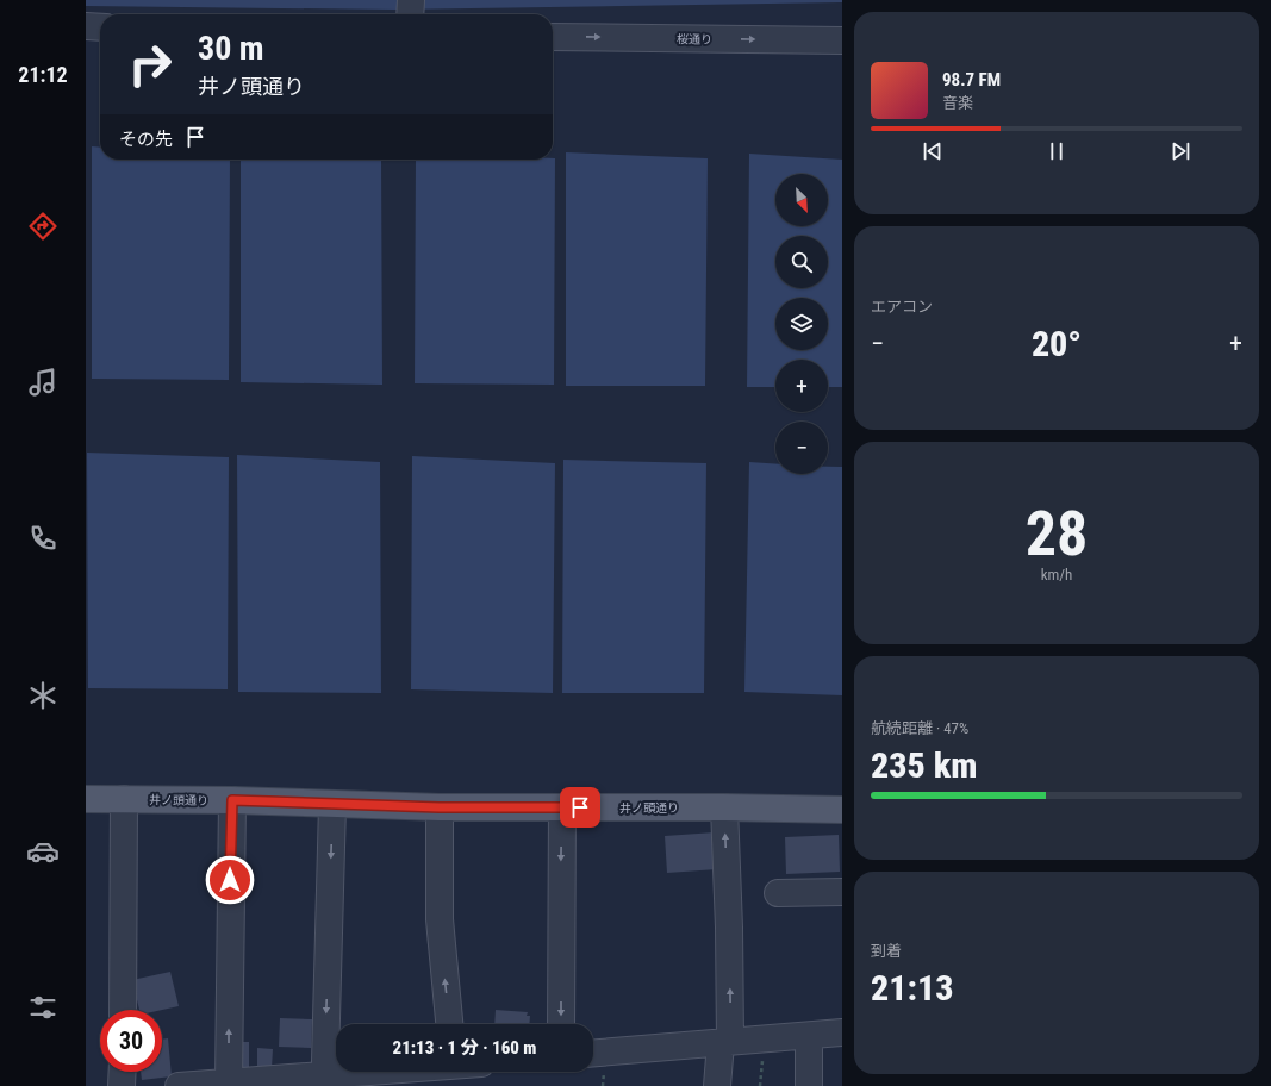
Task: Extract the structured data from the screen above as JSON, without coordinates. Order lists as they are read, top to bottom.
{
  "streets": {
    "main road": ["井ノ頭通り"],
    "street": ["桜通り"]
  },
  "one_way": ["桜通り"],
  "north": "bottom right",
  "page": {
    "tabs": "21:12",
    "turn": ["30 m", "井ノ頭通り"],
    "song": ["98.7 FM", "音楽"],
    "then": "その先",
    "map_buttons": ["+", "−"],
    "tile": [
      "エアコン",
      ["28", "km/h"],
      ["航続距離 · 47%", "235 km"],
      ["到着", "21:13"]
    ],
    "heat": ["−", "20°", "+"],
    "limit": "30",
    "trip": "21:13 · 1 分 · 160 m"
  }
}
